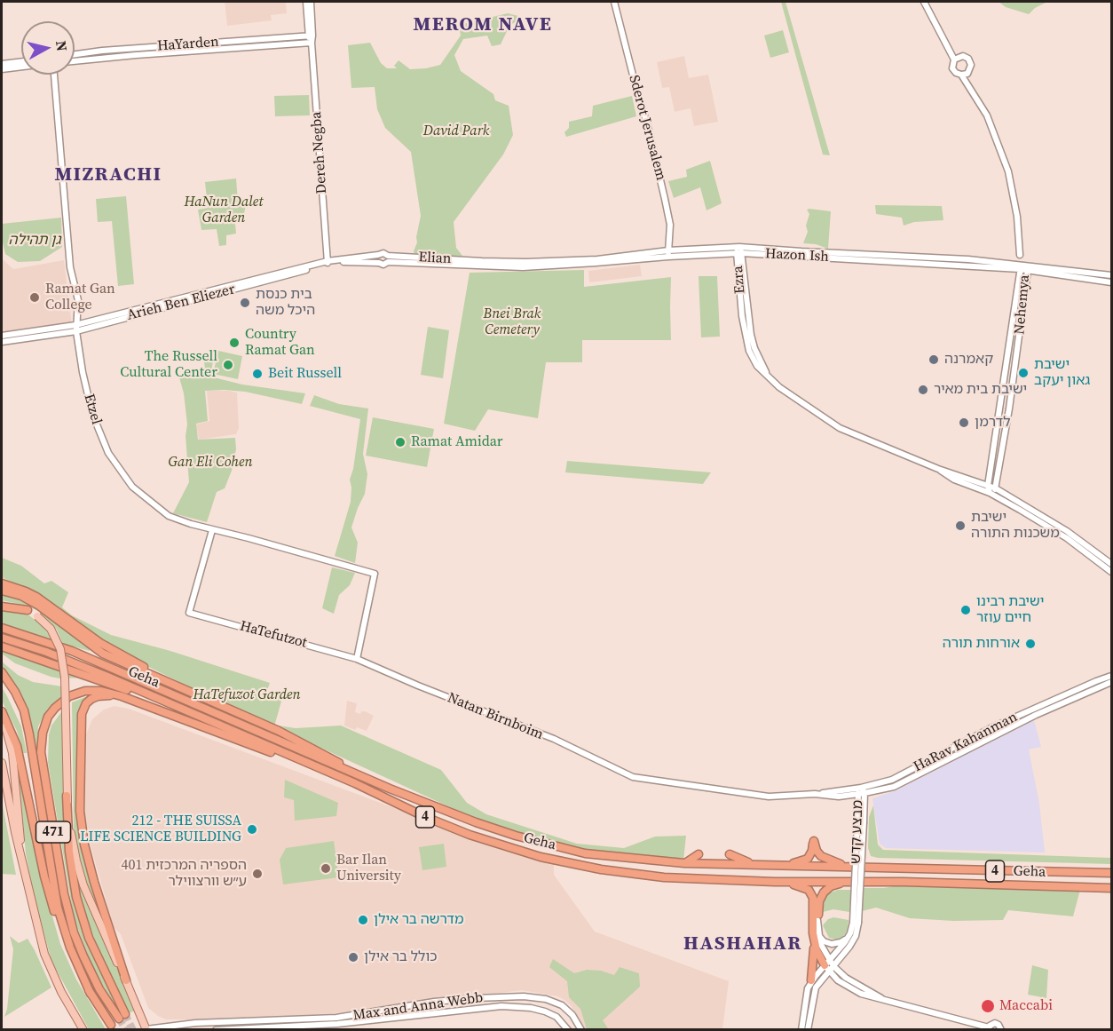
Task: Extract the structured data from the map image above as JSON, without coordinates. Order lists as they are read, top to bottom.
{
  "streets": {
    "highway": ["Geha", "4", "471"],
    "street": [
      "HaYarden",
      "Sderot Jerusalem",
      "Dereh Negba",
      "Hazon Ish",
      "Elian",
      "Ezra",
      "Arieh Ben Eliezer",
      "Nehemya",
      "Etzel",
      "HaTefutzot",
      "Natan Birnboim",
      "HaRav Kahanman",
      "מבצע קדש",
      "Max and Anna Webb"
    ]
  },
  "crossings": [
    ["HaYarden", "Dereh Negba"],
    ["Sderot Jerusalem", "Hazon Ish"],
    ["Dereh Negba", "Arieh Ben Eliezer"],
    ["Hazon Ish", "Elian"],
    ["Hazon Ish", "Ezra"],
    ["Hazon Ish", "Nehemya"],
    ["Ezra", "Nehemya"],
    ["Arieh Ben Eliezer", "Etzel"],
    ["Etzel", "HaTefutzot"],
    ["Etzel", "Natan Birnboim"],
    ["HaTefutzot", "Natan Birnboim"],
    ["Natan Birnboim", "HaRav Kahanman"],
    ["HaRav Kahanman", "מבצע קדש"]
  ],
  "districts": ["MEROM NAVE", "MIZRACHI", "HASHAHAR"],
  "parks": [
    "David Park",
    "HaNun Dalet Garden",
    "גן תהילה",
    "Bnei Brak Cemetery",
    "Gan Eli Cohen",
    "HaTefuzot Garden"
  ],
  "places": [
    "Ramat Gan College",
    "בית כנסת היכל משה",
    "Country Ramat Gan",
    "קאמרנה",
    "The Russell Cultural Center",
    "ישיבת גאון יעקב",
    "Beit Russell",
    "ישיבת בית מאיר",
    "לדרמן",
    "Ramat Amidar",
    "ישיבת משכנות התורה",
    "ישיבת רבינו חיים עוזר",
    "אורחות תורה",
    "212 - THE SUISSA LIFE SCIENCE BUILDING",
    "Bar Ilan University",
    "401 הספריה המרכזית ע״ש וורצווילר",
    "מדרשה בר אילן",
    "כולל בר אילן",
    "Maccabi"
  ],
  "north": "right"
}
